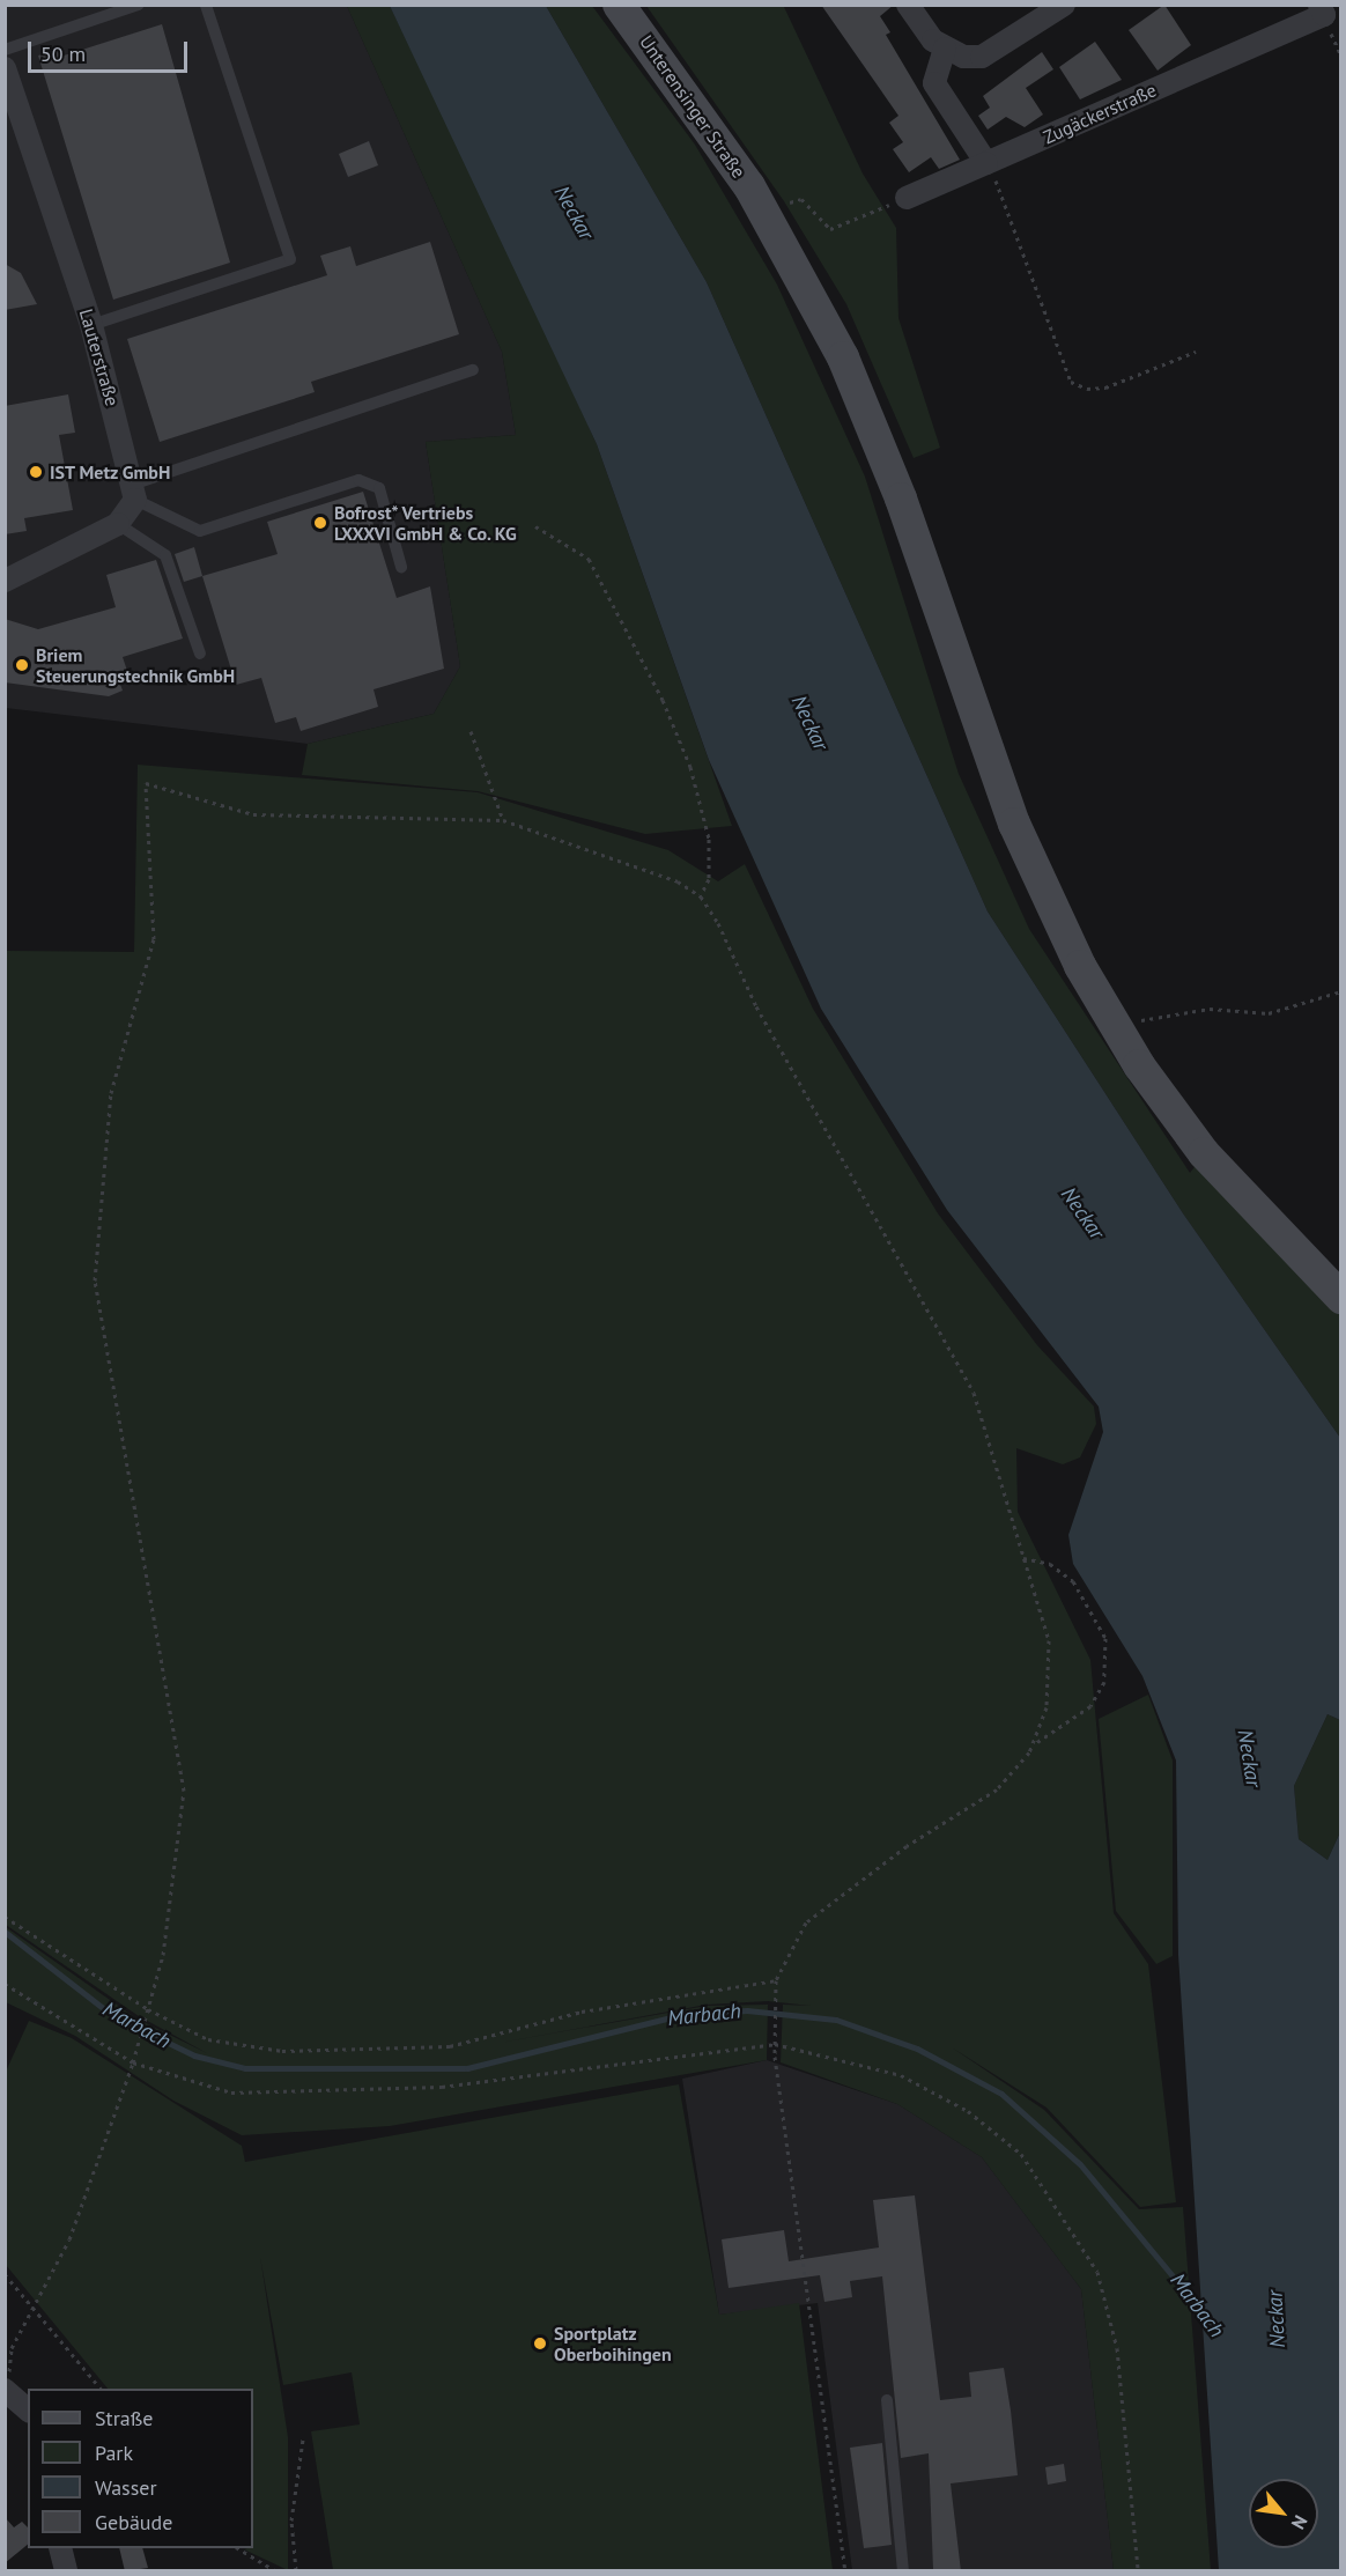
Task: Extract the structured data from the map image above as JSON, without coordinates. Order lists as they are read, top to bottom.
{
  "streets": {
    "street": ["Unterensinger Straße", "Zugäckerstraße", "Lauterstraße"]
  },
  "water": ["Neckar", "Marbach"],
  "places": [
    "IST Metz GmbH",
    "Bofrost* Vertriebs LXXXVI GmbH & Co. KG",
    "Briem Steuerungstechnik GmbH",
    "Sportplatz Oberboihingen"
  ],
  "legend": [
    "Straße",
    "Park",
    "Wasser",
    "Gebäude"
  ],
  "scale_bar": "50 m",
  "north": "bottom right"
}
